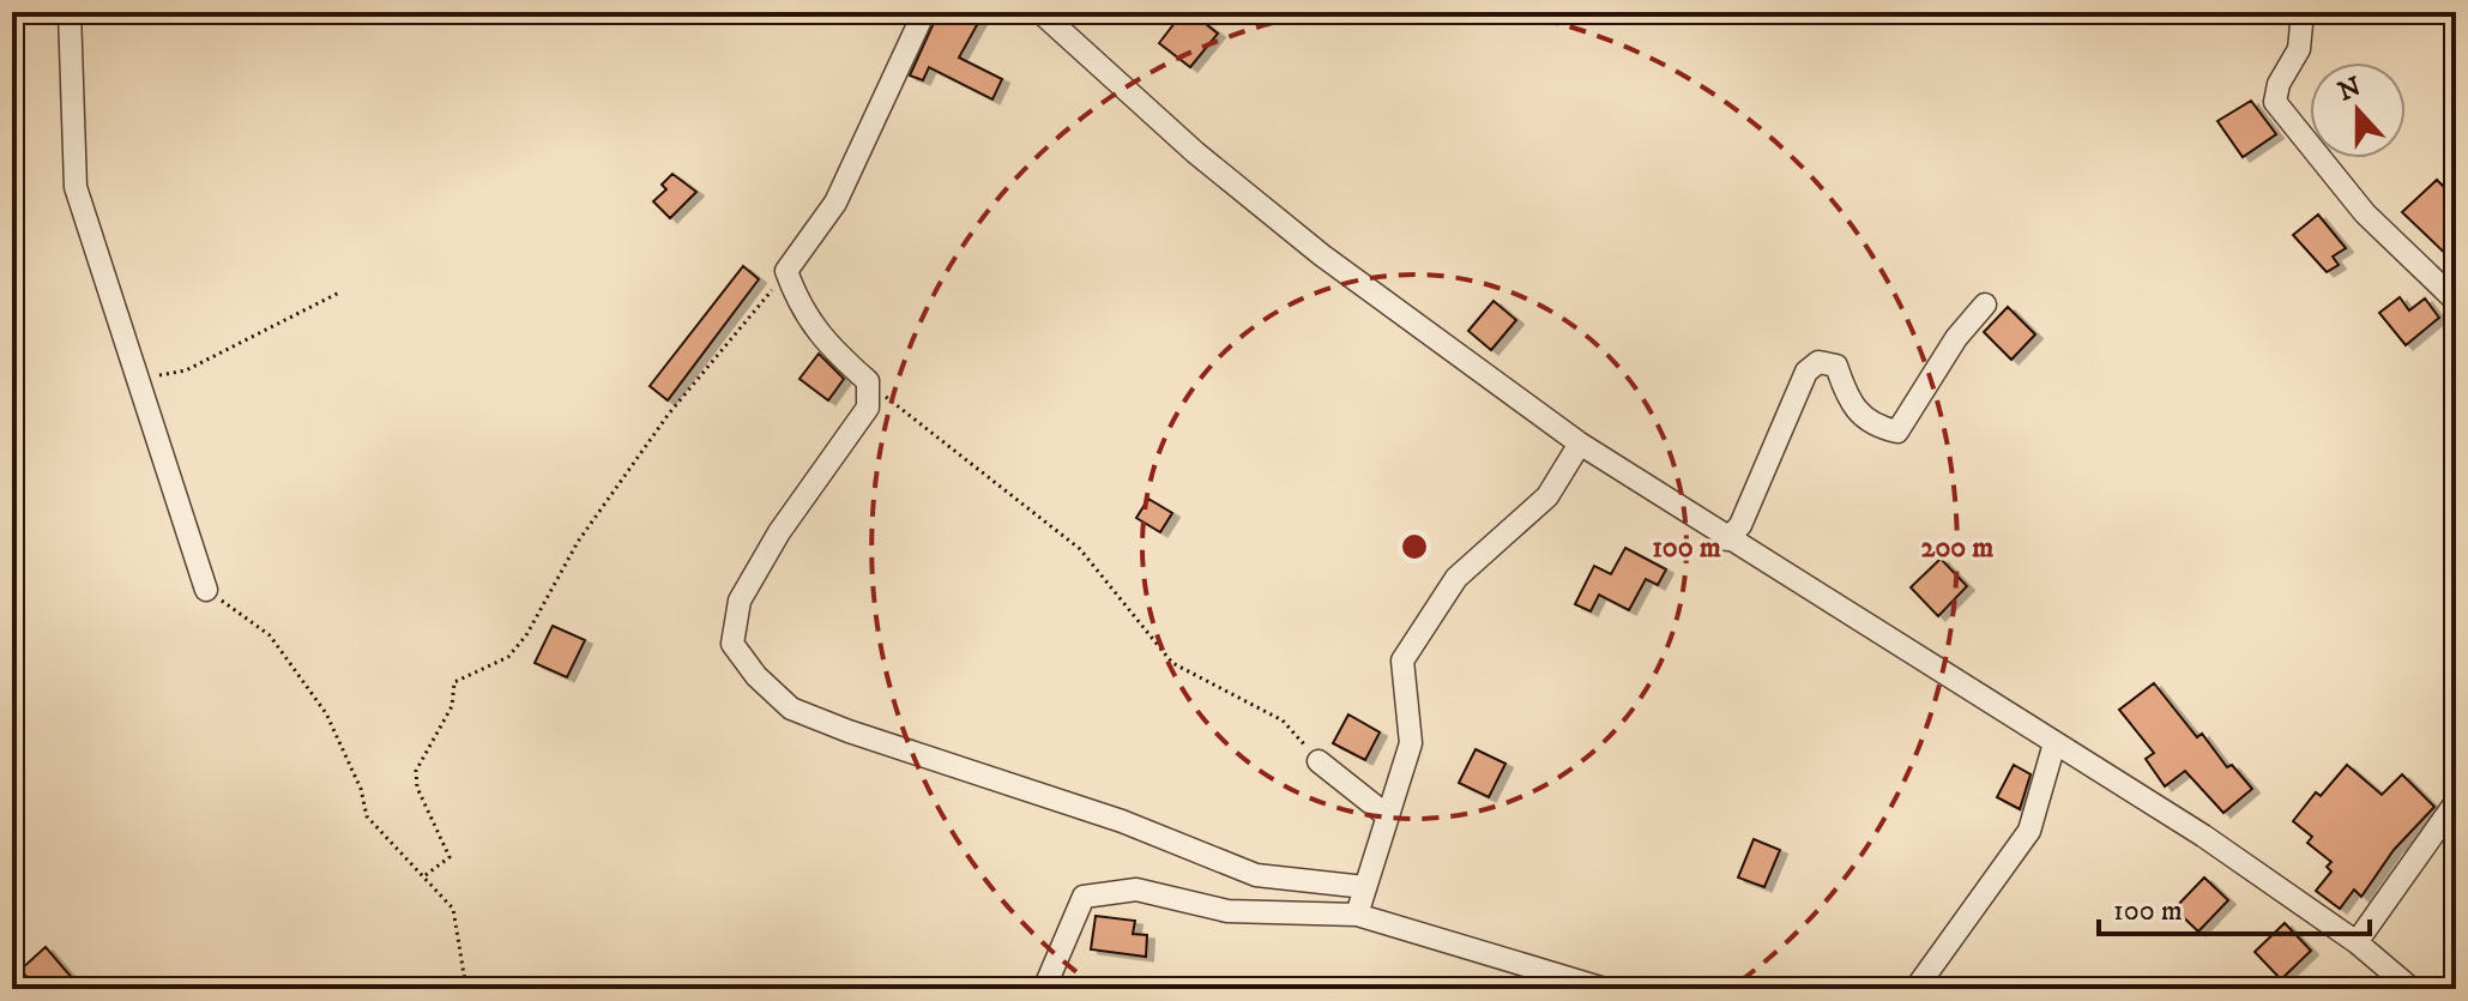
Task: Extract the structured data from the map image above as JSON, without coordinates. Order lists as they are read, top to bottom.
{
  "scale_bar": "100 m",
  "north": "top",
  "rings": ["100 m", "200 m"]
}
